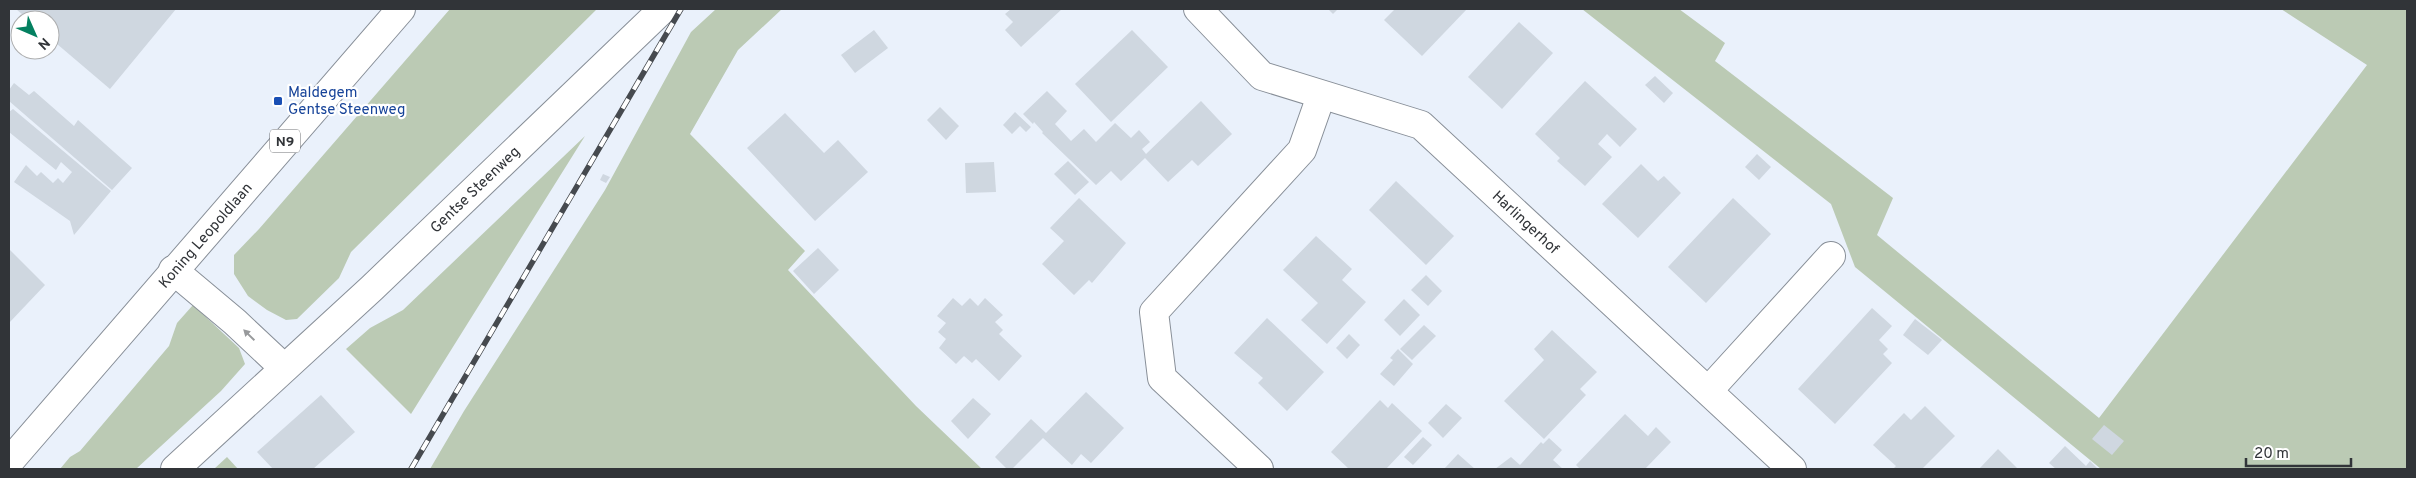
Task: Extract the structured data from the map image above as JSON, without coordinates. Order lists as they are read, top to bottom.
{
  "streets": {
    "street": [
      "N9",
      "Gentse Steenweg",
      "Harlingerhof",
      "Koning Leopoldlaan"
    ]
  },
  "places": {
    "transit": ["Maldegem Gentse Steenweg"]
  },
  "scale_bar": "20 m",
  "north": "bottom right"
}
